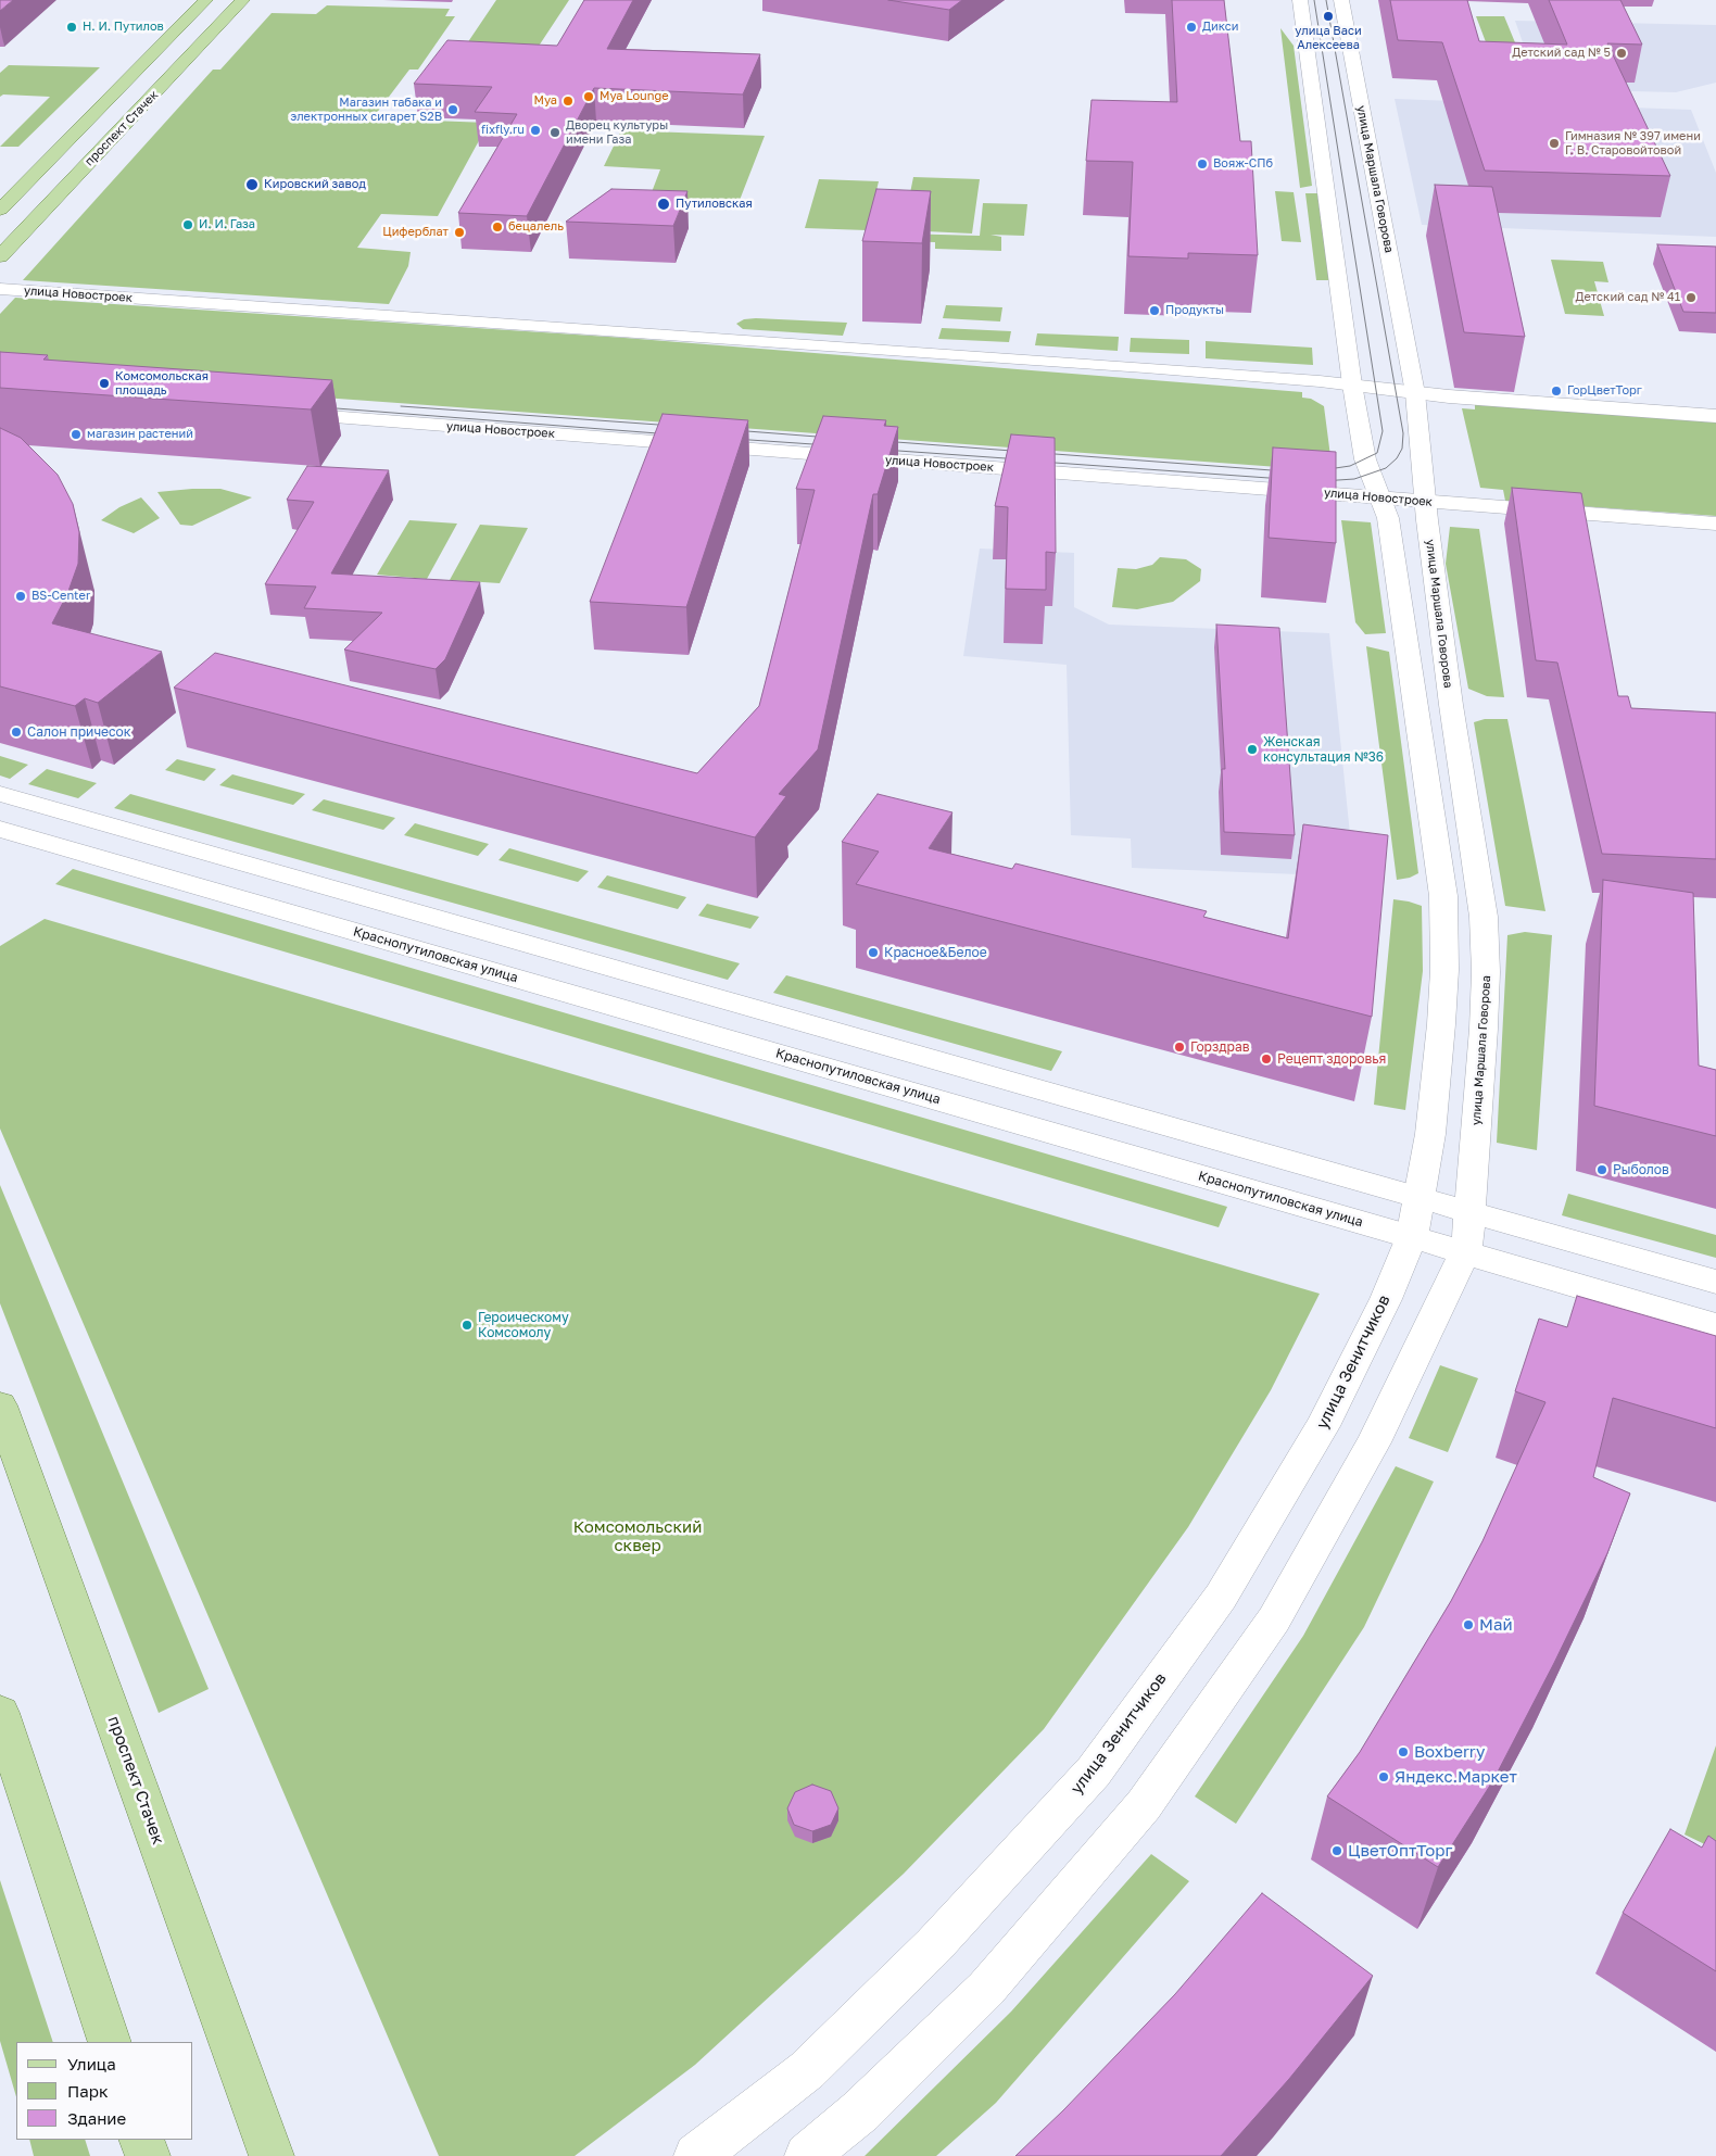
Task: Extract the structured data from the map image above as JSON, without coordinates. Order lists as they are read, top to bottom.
{
  "streets": {
    "main road": [
      "проспект Стачек",
      "улица Маршала Говорова",
      "улица Новостроек",
      "Краснопутиловская улица",
      "улица Зенитчиков"
    ]
  },
  "crossings": [
    ["улица Маршала Говорова", "улица Новостроек"],
    ["улица Маршала Говорова", "Краснопутиловская улица"],
    ["Краснопутиловская улица", "улица Зенитчиков"]
  ],
  "parks": ["Комсомольский сквер"],
  "places": [
    "улица Васи Алексеева",
    "Н. И. Путилов",
    "Дикси",
    "Детский сад № 5",
    "Mya Lounge",
    "Mya",
    "Магазин табака и электронных сигарет S2B",
    "fixfly.ru",
    "Дворец культуры имени Газа",
    "Гимназия № 397 имени Г. В. Старовойтовой",
    "Вояж-СПб",
    "Кировский завод",
    "Путиловская",
    "И. И. Газа",
    "бецалель",
    "Циферблат",
    "Детский сад № 41",
    "Продукты",
    "Комсомольская площадь",
    "ГорЦветТорг",
    "магазин растений",
    "BS-Сеntеr",
    "Салон причесок",
    "Женская консультация №36",
    "Красное&Белое",
    "Горздрав",
    "Рецепт здоровья",
    "Рыболов",
    "Героическому Комсомолу",
    "Май",
    "Boxberry",
    "Яндекс.Маркет",
    "ЦветОптТорг"
  ],
  "legend": ["Улица", "Парк", "Здание"]
}
